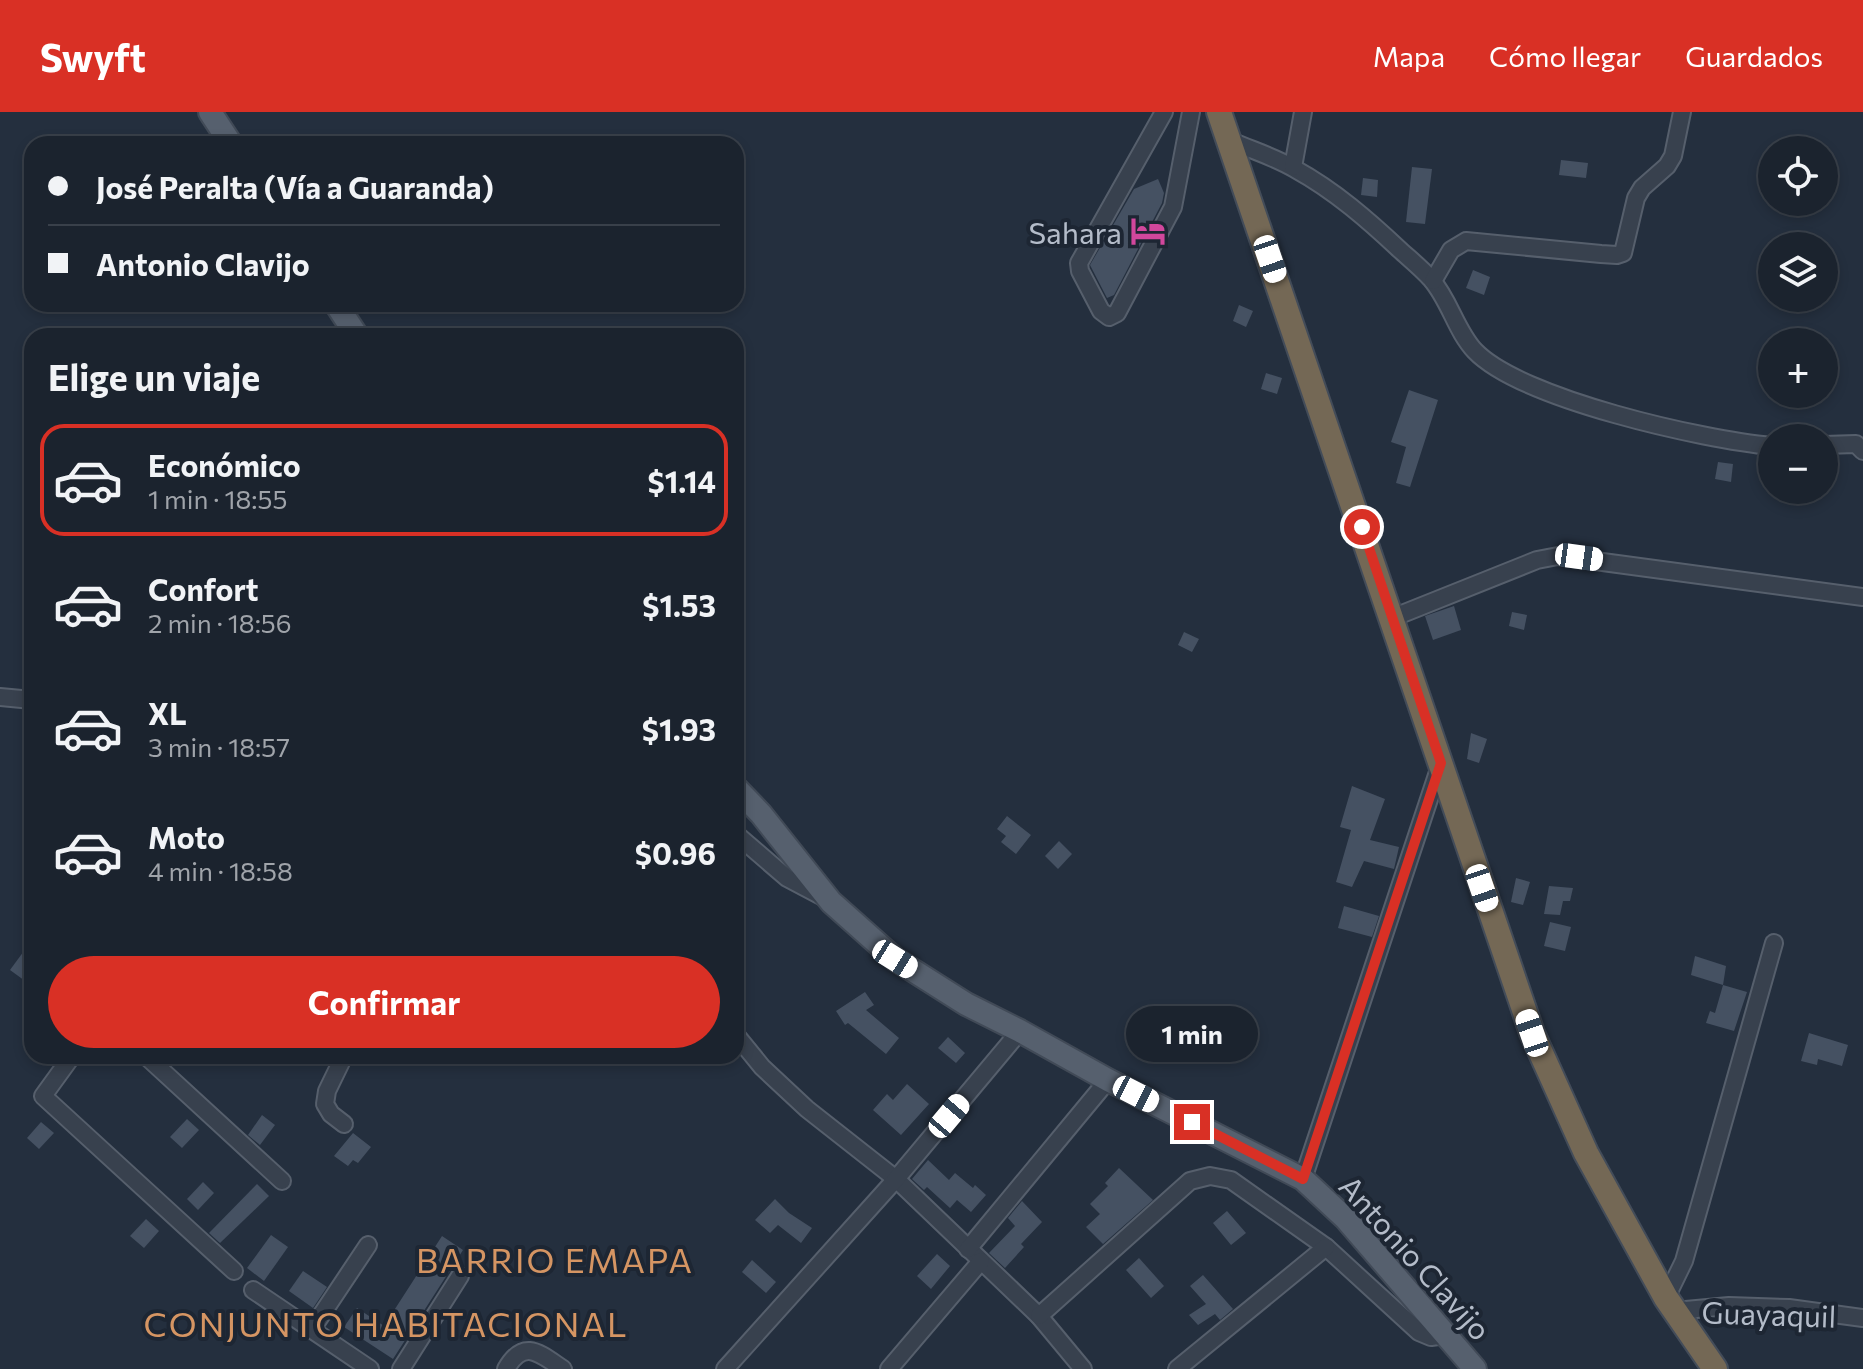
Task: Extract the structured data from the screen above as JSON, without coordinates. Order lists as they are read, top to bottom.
{
  "streets": {
    "main road": ["Antonio Clavijo"],
    "street": ["Guayaquil"]
  },
  "districts": ["BARRIO EMAPA", "CONJUNTO HABITACIONAL"],
  "places": {
    "hotel": ["Sahara"]
  },
  "page": {
    "header": "Swyft",
    "nav": ["Mapa", "Cómo llegar", "Guardados"],
    "map_buttons": ["+", "−"],
    "banner": ["José Peralta (Vía a Guaranda)", "Antonio Clavijo"],
    "heading": "Elige un viaje",
    "list": [
      {
        "name": "Económico",
        "note": "1 min · 18:55",
        "value": "$1.14"
      },
      {
        "name": "Confort",
        "note": "2 min · 18:56",
        "value": "$1.53"
      },
      {
        "name": "XL",
        "note": "3 min · 18:57",
        "value": "$1.93"
      },
      {
        "name": "Moto",
        "note": "4 min · 18:58",
        "value": "$0.96"
      }
    ],
    "buttons": "Confirmar",
    "bubble": "1 min"
  }
}
